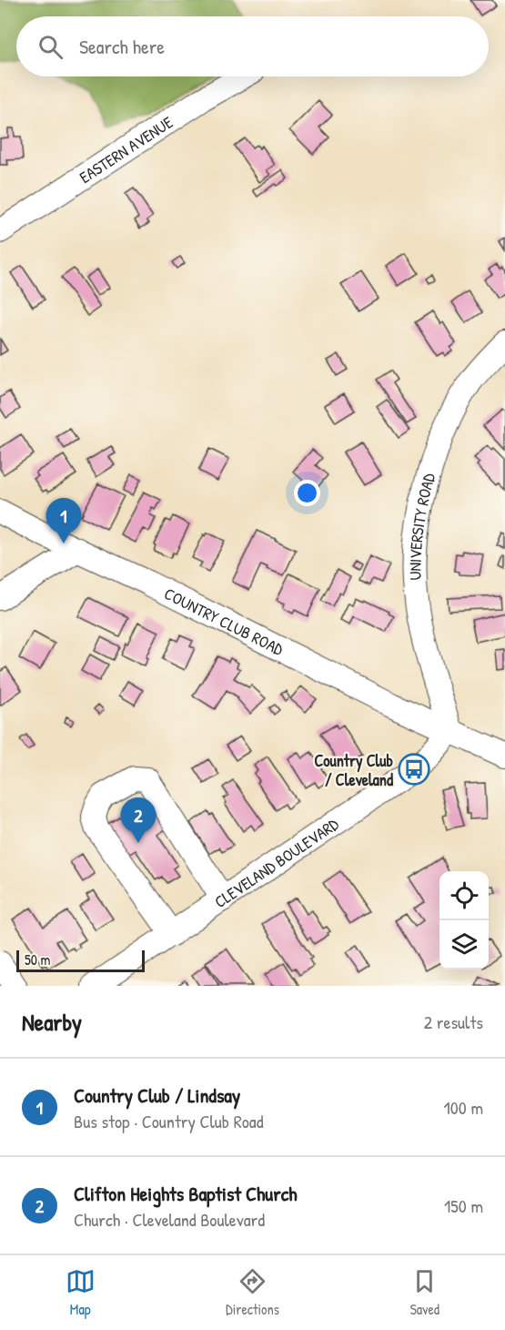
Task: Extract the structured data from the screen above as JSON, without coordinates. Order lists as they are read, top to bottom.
{
  "streets": {
    "street": [
      "EASTERN AVENUE",
      "UNIVERSITY ROAD",
      "COUNTRY CLUB ROAD",
      "CLEVELAND BOULEVARD"
    ]
  },
  "crossings": [
    ["UNIVERSITY ROAD", "COUNTRY CLUB ROAD"],
    ["UNIVERSITY ROAD", "CLEVELAND BOULEVARD"],
    ["COUNTRY CLUB ROAD", "CLEVELAND BOULEVARD"]
  ],
  "places": {
    "bus stop": ["Country Club / Cleveland"]
  },
  "scale_bar": "50 m",
  "page": {
    "search": "Search here",
    "pins": ["1", "2"],
    "scale": "50 m",
    "heading": ["Nearby", "2 results"],
    "list": [
      {
        "mark": "1",
        "name": "Country Club / Lindsay",
        "note": "Bus stop · Country Club Road",
        "value": "100 m"
      },
      {
        "mark": "2",
        "name": "Clifton Heights Baptist Church",
        "note": "Church · Cleveland Boulevard",
        "value": "150 m"
      }
    ],
    "nav": ["Map", "Directions", "Saved"]
  }
}
